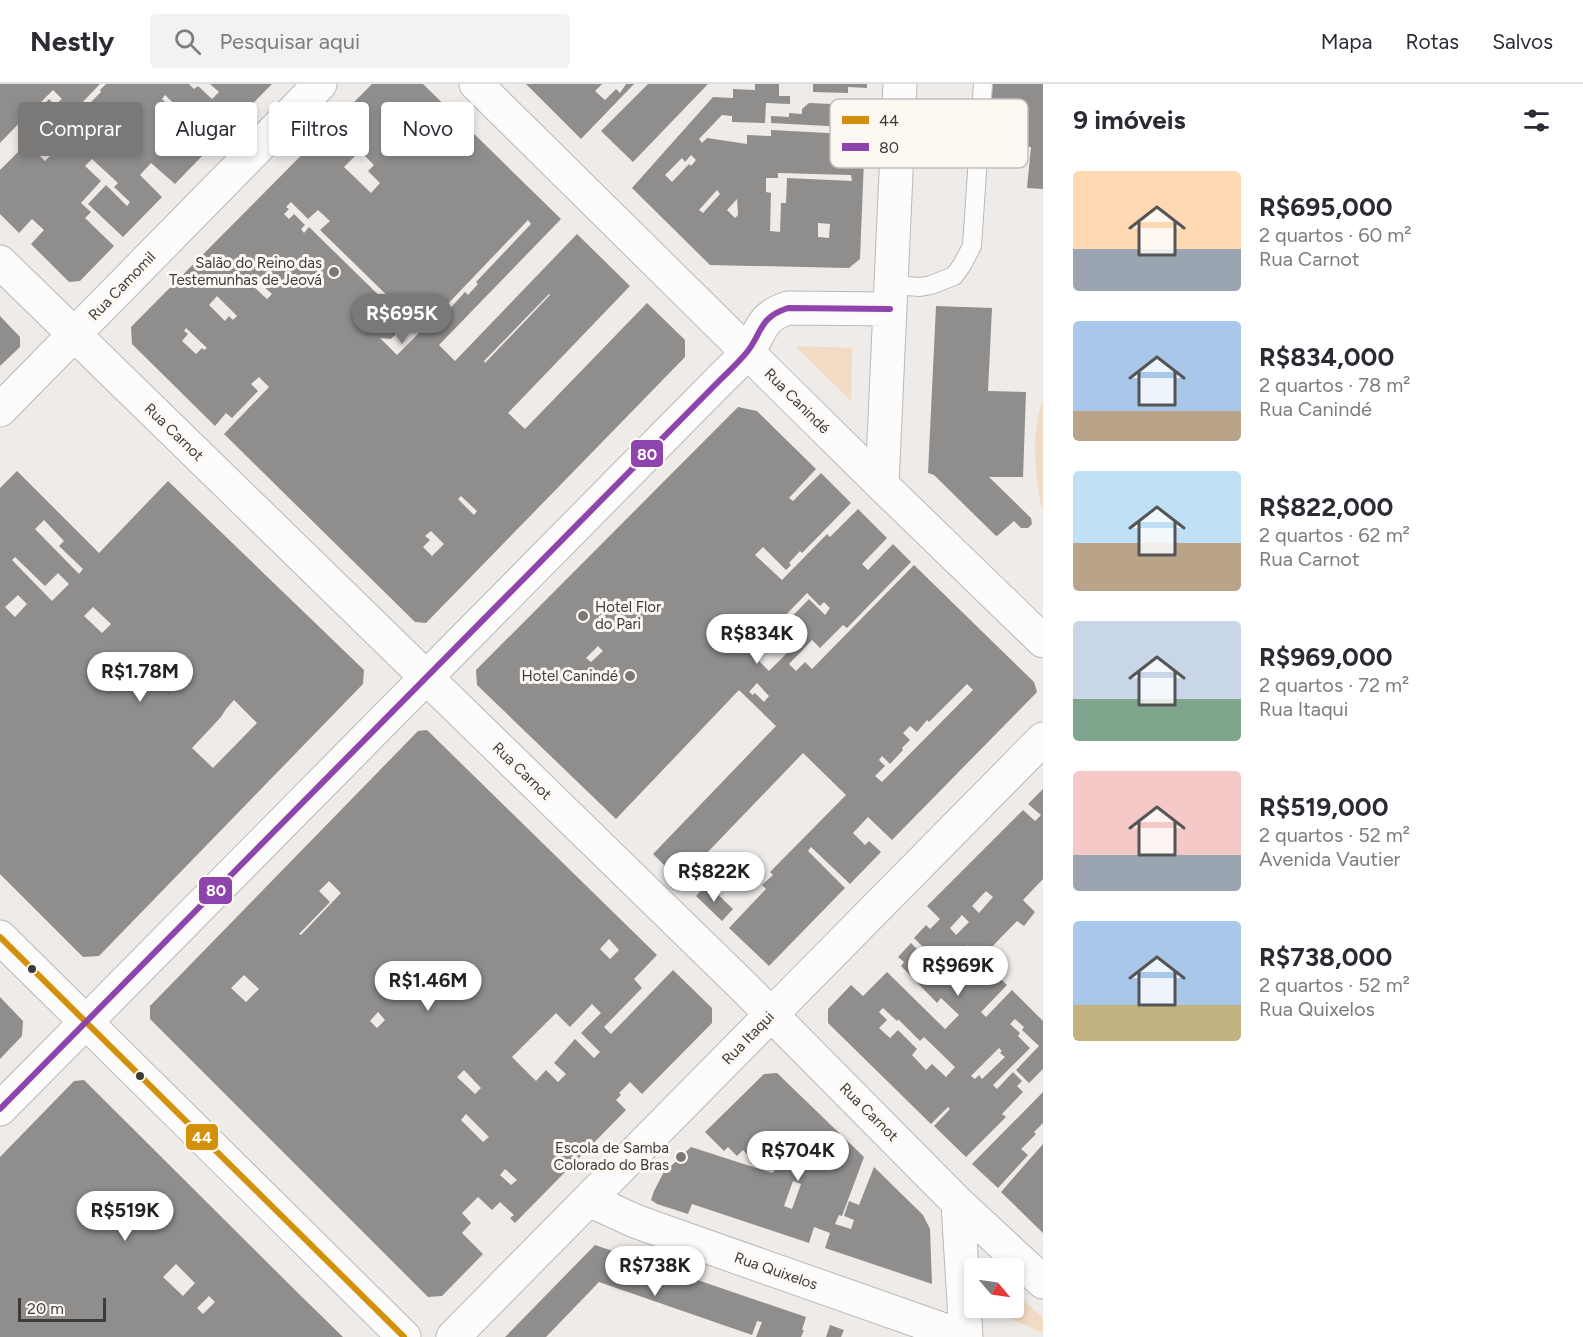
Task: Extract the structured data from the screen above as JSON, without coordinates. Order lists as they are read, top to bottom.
{
  "streets": {
    "street": [
      "Rua Camomil",
      "Rua Canindé",
      "Rua Carnot",
      "Rua Itaqui",
      "Rua Quixelos"
    ]
  },
  "crossings": [
    ["Rua Camomil", "Rua Carnot"],
    ["Rua Carnot", "Rua Itaqui"],
    ["Rua Itaqui", "Rua Quixelos"]
  ],
  "places": [
    "Salão do Reino das Testemunhas de Jeová",
    "Hotel Flor do Pari",
    "Hotel Canindé",
    "Escola de Samba Colorado do Bras"
  ],
  "lines": ["transit line 80", "transit line 44"],
  "legend": ["44", "80"],
  "scale_bar": "20 m",
  "north": "bottom right",
  "page": {
    "header": "Nestly",
    "search": "Pesquisar aqui",
    "nav": ["Mapa", "Rotas", "Salvos"],
    "heading": "9 imóveis",
    "chip": [
      "Comprar",
      "Alugar",
      "Filtros",
      "Novo"
    ],
    "list": [
      {
        "name": "R$695,000",
        "note": "2 quartos · 60 m² · Rua Carnot"
      },
      {
        "name": "R$834,000",
        "note": "2 quartos · 78 m² · Rua Canindé"
      },
      {
        "name": "R$822,000",
        "note": "2 quartos · 62 m² · Rua Carnot"
      },
      {
        "name": "R$969,000",
        "note": "2 quartos · 72 m² · Rua Itaqui"
      },
      {
        "name": "R$519,000",
        "note": "2 quartos · 52 m² · Avenida Vautier"
      },
      {
        "name": "R$738,000",
        "note": "2 quartos · 52 m² · Rua Quixelos"
      }
    ],
    "price": [
      "R$695K",
      "R$834K",
      "R$1.78M",
      "R$822K",
      "R$969K",
      "R$1.46M",
      "R$704K",
      "R$519K",
      "R$738K"
    ],
    "scale": "20 m"
  }
}
